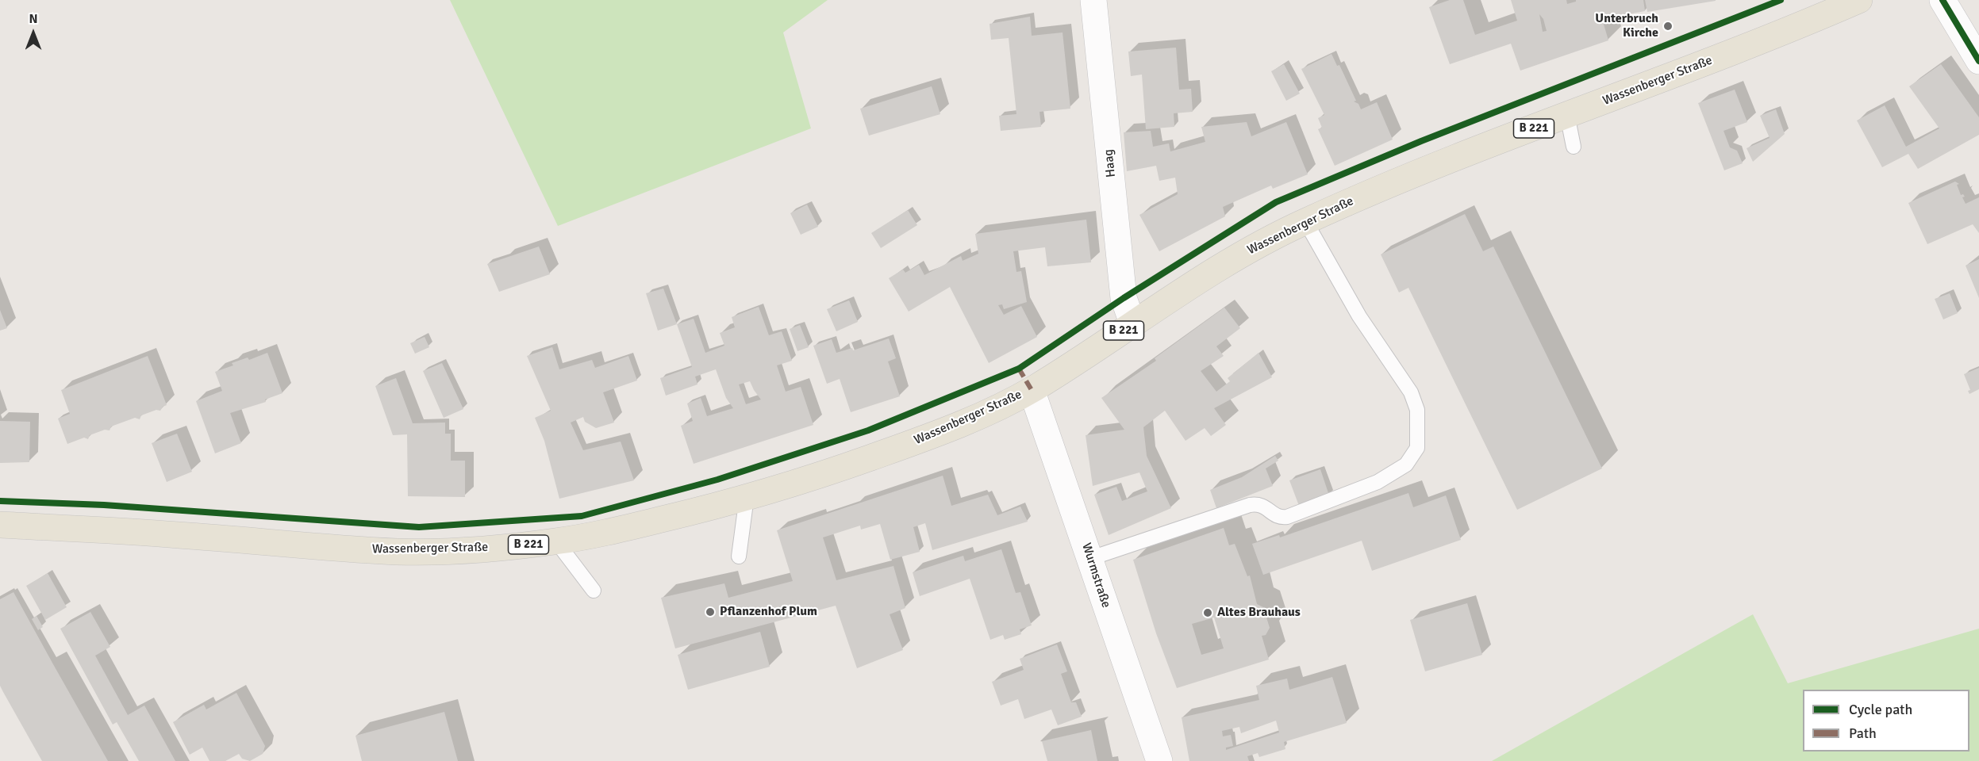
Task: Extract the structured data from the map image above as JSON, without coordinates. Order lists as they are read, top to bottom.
{
  "streets": {
    "main road": ["Wassenberger Straße", "B 221"],
    "street": ["Haag", "Wurmstraße"]
  },
  "crossings": [
    ["Wassenberger Straße", "Haag"],
    ["Wassenberger Straße", "Wurmstraße"]
  ],
  "places": ["Unterbruch Kirche", "Pflanzenhof Plum", "Altes Brauhaus"],
  "legend": ["Cycle path", "Path"],
  "north": "top"
}
